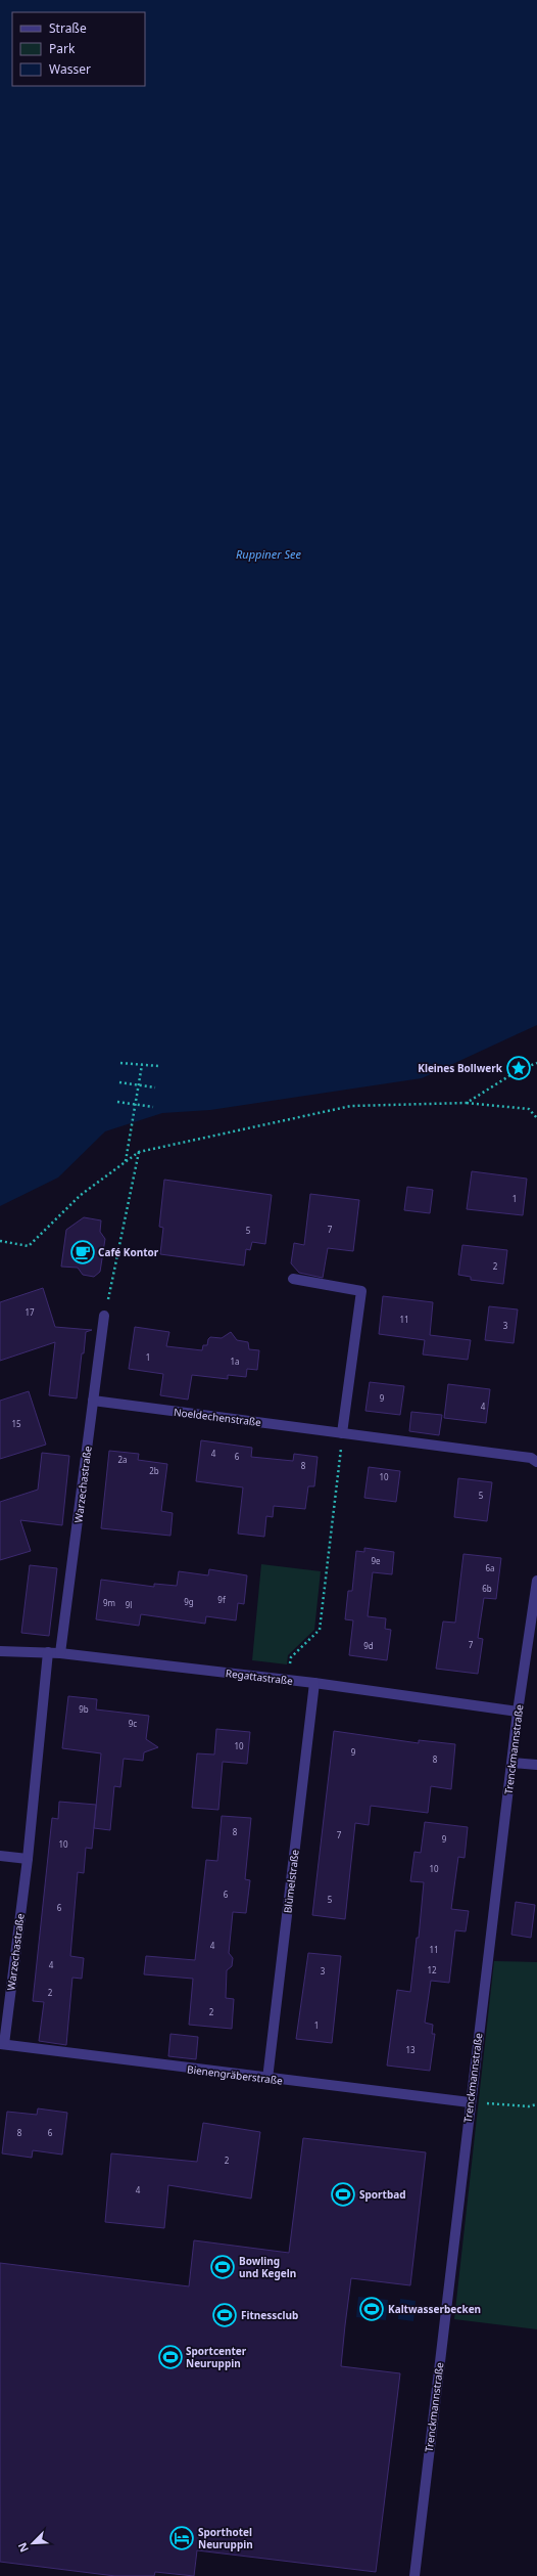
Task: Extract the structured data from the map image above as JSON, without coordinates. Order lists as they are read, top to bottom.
{
  "streets": {
    "street": [
      "Noeldechenstraße",
      "Warzechastraße",
      "Regattastraße",
      "Trenckmannstraße",
      "Blümelstraße",
      "Bienengräberstraße"
    ]
  },
  "crossings": [
    ["Noeldechenstraße", "Warzechastraße"],
    ["Warzechastraße", "Regattastraße"],
    ["Warzechastraße", "Bienengräberstraße"],
    ["Regattastraße", "Trenckmannstraße"],
    ["Regattastraße", "Blümelstraße"],
    ["Trenckmannstraße", "Bienengräberstraße"],
    ["Blümelstraße", "Bienengräberstraße"]
  ],
  "water": ["Ruppiner See"],
  "places": {
    "place": ["Kleines Bollwerk"],
    "cafe": ["Café Kontor"],
    "sports": [
      "Sportbad",
      "Bowling und Kegeln",
      "Kaltwasserbecken",
      "Fitnessclub",
      "Sportcenter Neuruppin"
    ],
    "hotel": ["Sporthotel Neuruppin"]
  },
  "house_numbers": [
    "1",
    "7",
    "5",
    "2",
    "17",
    "11",
    "3",
    "1",
    "1a",
    "9",
    "4",
    "15",
    "4",
    "6",
    "2a",
    "8",
    "2b",
    "10",
    "5",
    "9e",
    "6a",
    "6b",
    "9f",
    "9g",
    "9m",
    "9l",
    "7",
    "9d",
    "9b",
    "9c",
    "10",
    "9",
    "8",
    "8",
    "7",
    "9",
    "10",
    "10",
    "6",
    "5",
    "6",
    "4",
    "11",
    "4",
    "12",
    "3",
    "2",
    "2",
    "1",
    "13",
    "8",
    "6",
    "2",
    "4"
  ],
  "legend": ["Straße", "Park", "Wasser"],
  "north": "bottom left"
}
